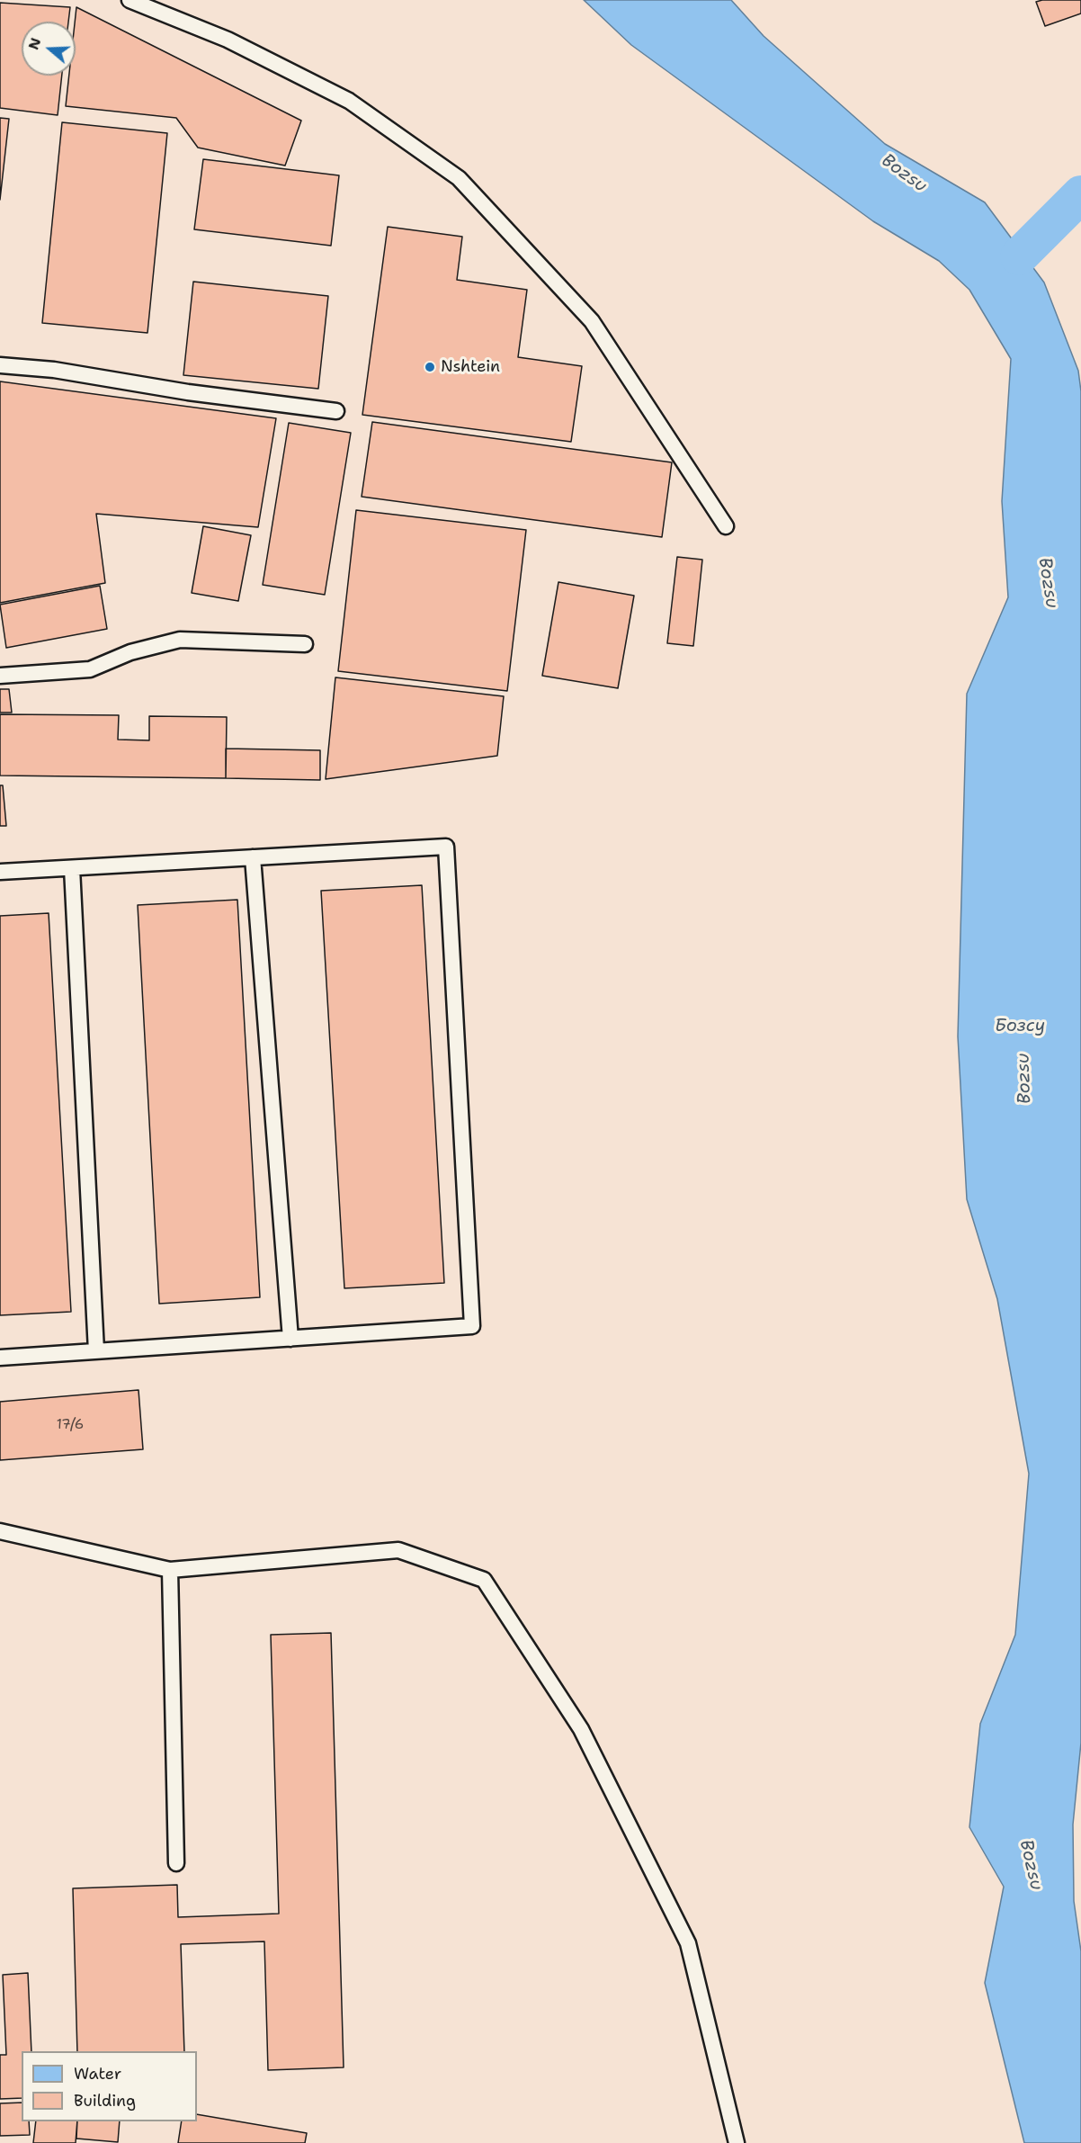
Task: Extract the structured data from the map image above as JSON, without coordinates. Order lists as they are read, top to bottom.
{
  "water": ["Bozsu", "Бозсу"],
  "places": ["Nshtein"],
  "house_numbers": ["17/6"],
  "legend": ["Water", "Building"],
  "north": "left"
}
